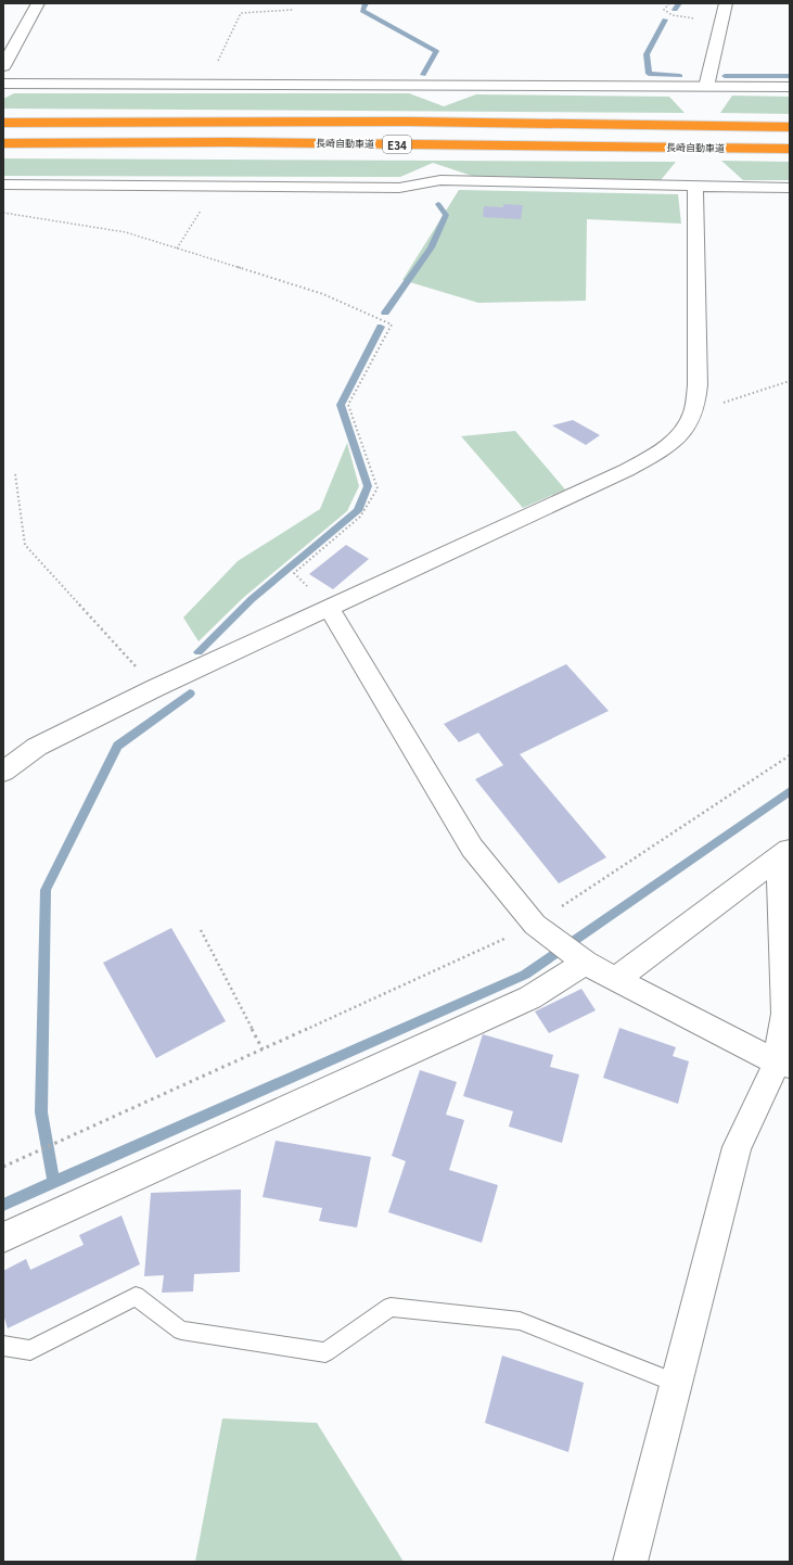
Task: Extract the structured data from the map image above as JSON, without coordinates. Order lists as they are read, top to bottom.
{
  "streets": {
    "highway": ["長崎自動車道", "E34"]
  }
}
